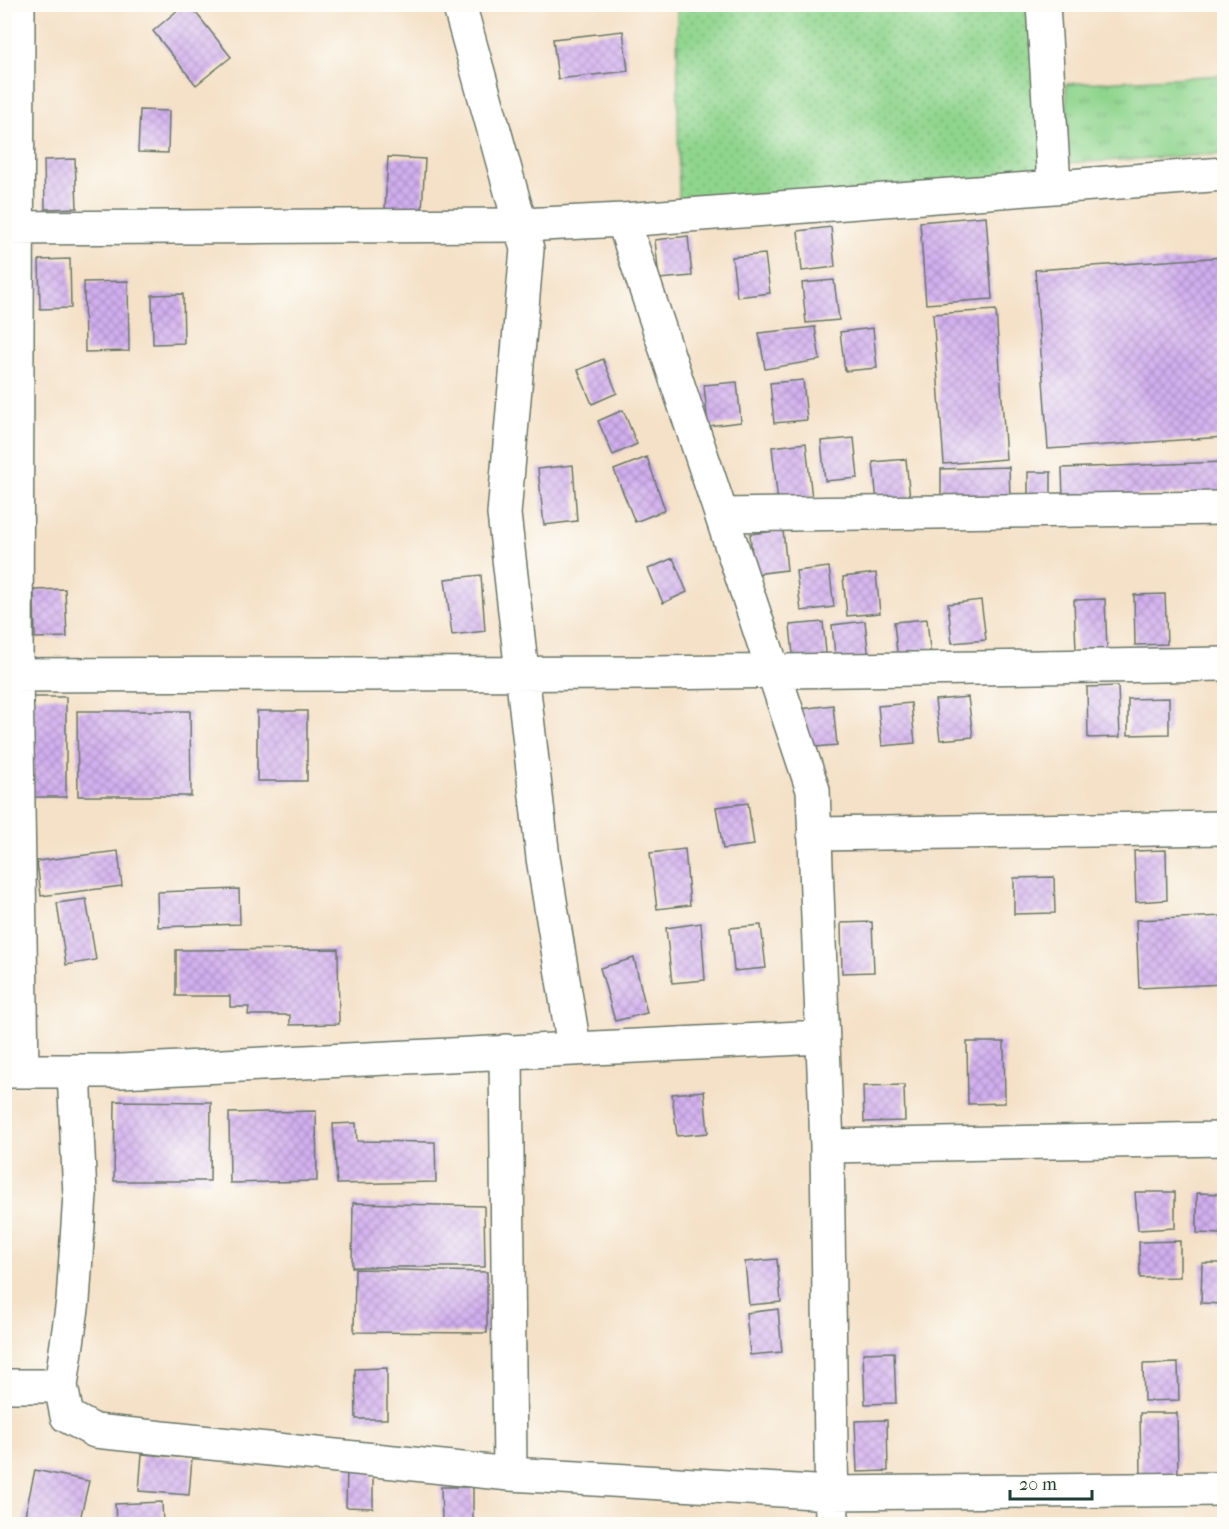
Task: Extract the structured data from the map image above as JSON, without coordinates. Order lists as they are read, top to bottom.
{
  "scale_bar": "20 m"
}
